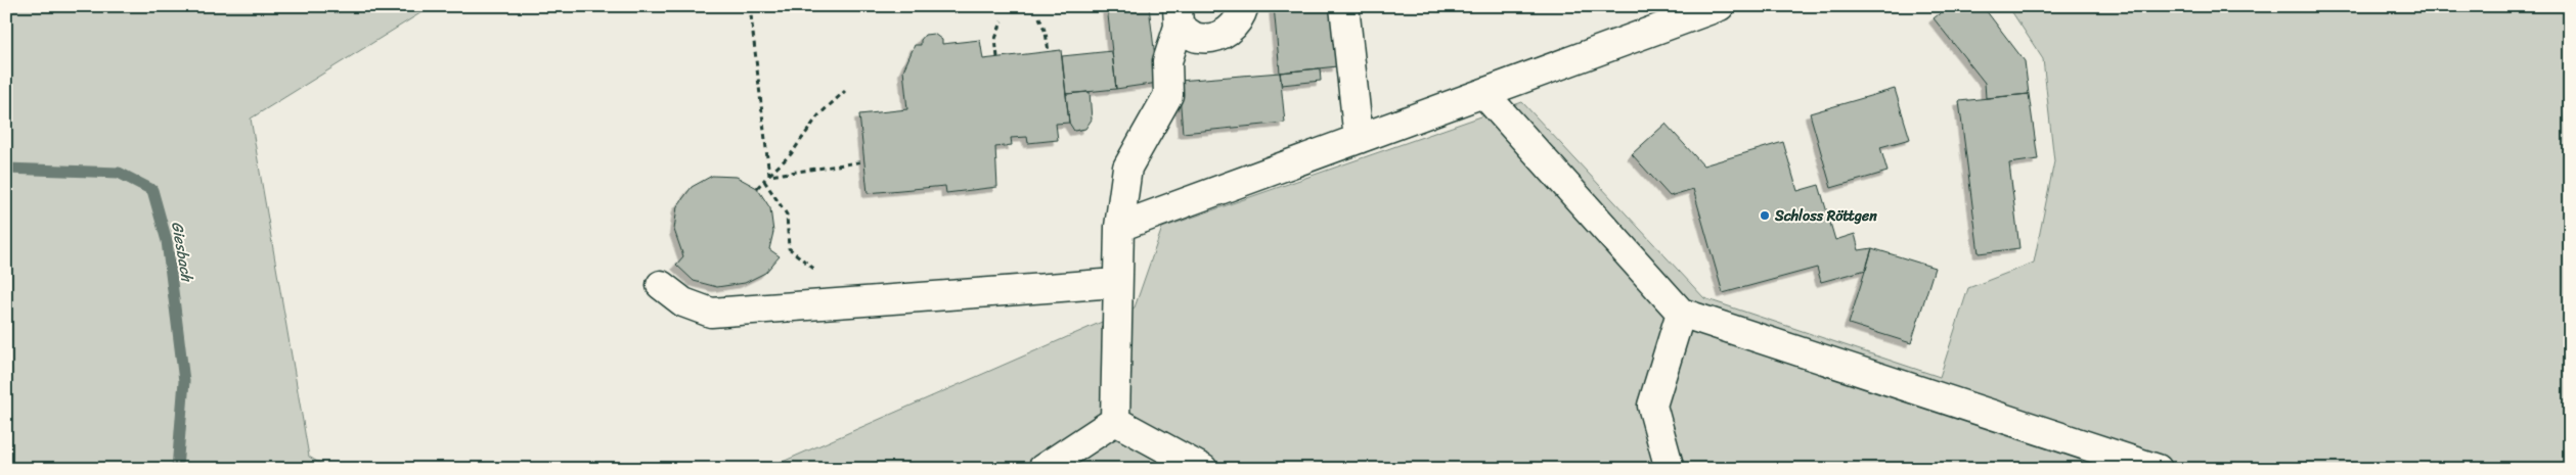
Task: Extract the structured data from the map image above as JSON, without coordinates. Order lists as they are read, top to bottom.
{
  "water": ["Giesbach"],
  "places": ["Schloss Röttgen"]
}
